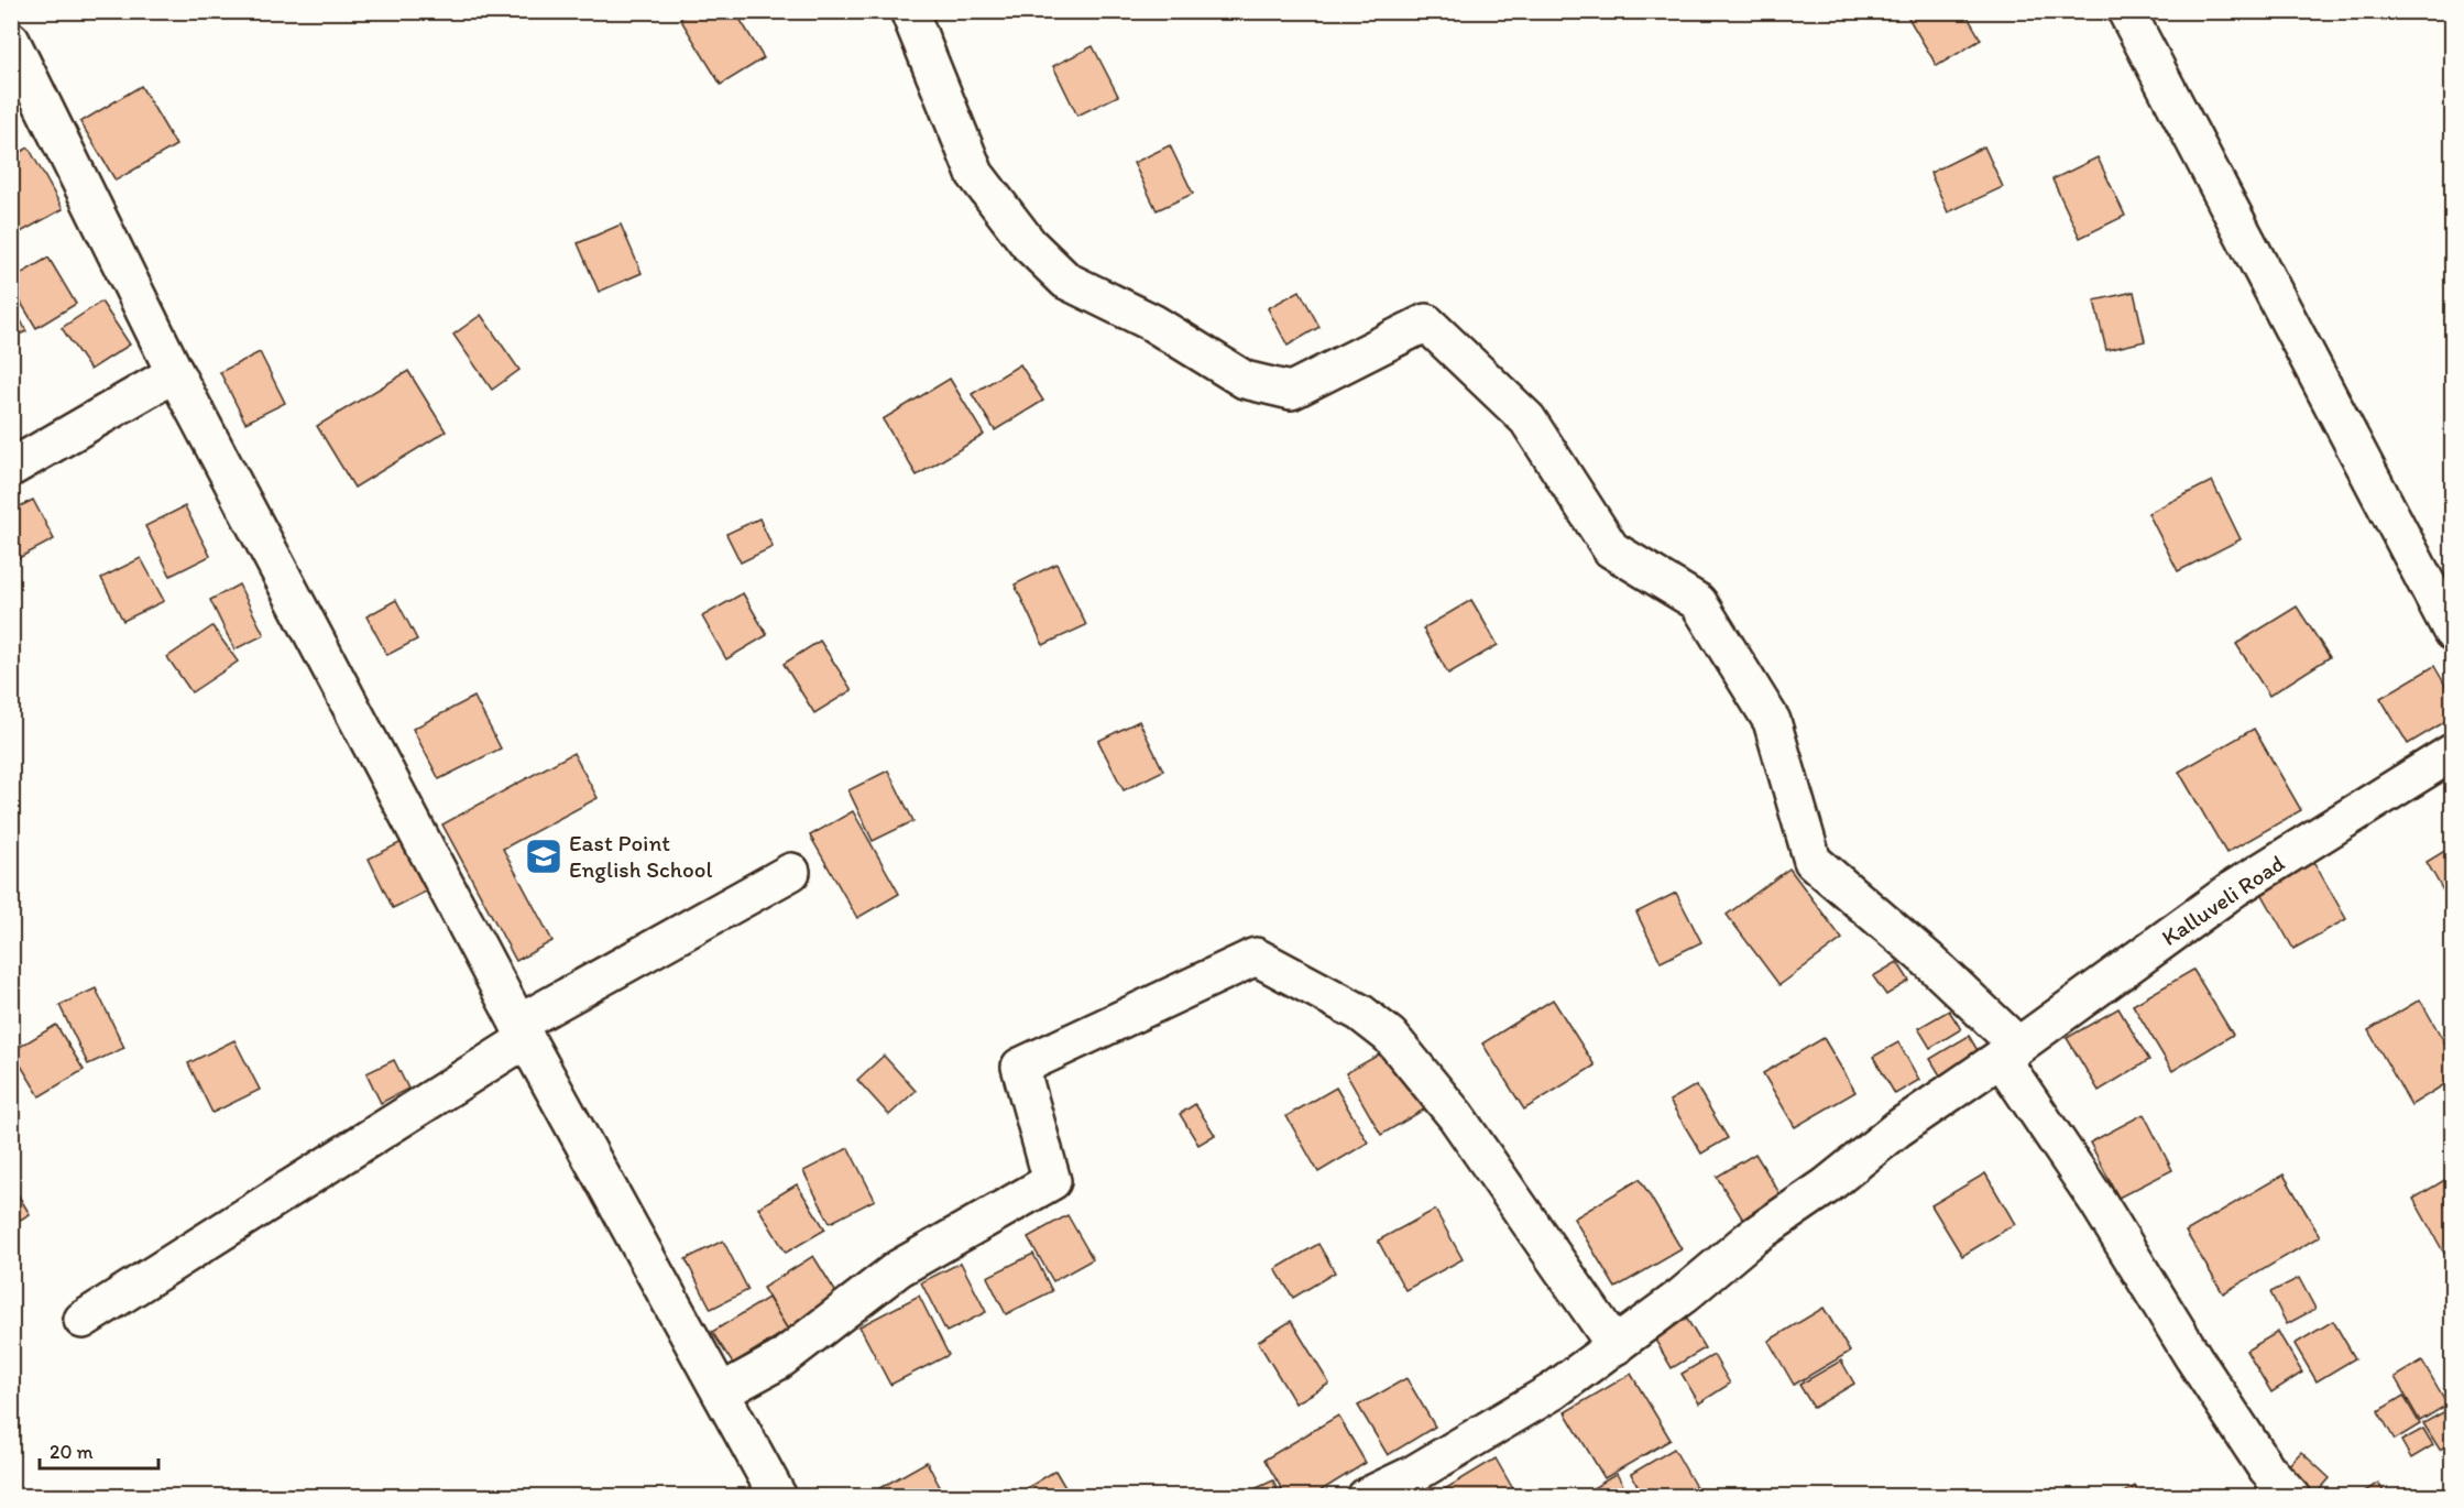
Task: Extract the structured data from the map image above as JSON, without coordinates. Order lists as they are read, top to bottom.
{
  "streets": {
    "street": ["Kalluveli Road"]
  },
  "places": {
    "school or university": ["East Point English School"]
  },
  "scale_bar": "20 m"
}
